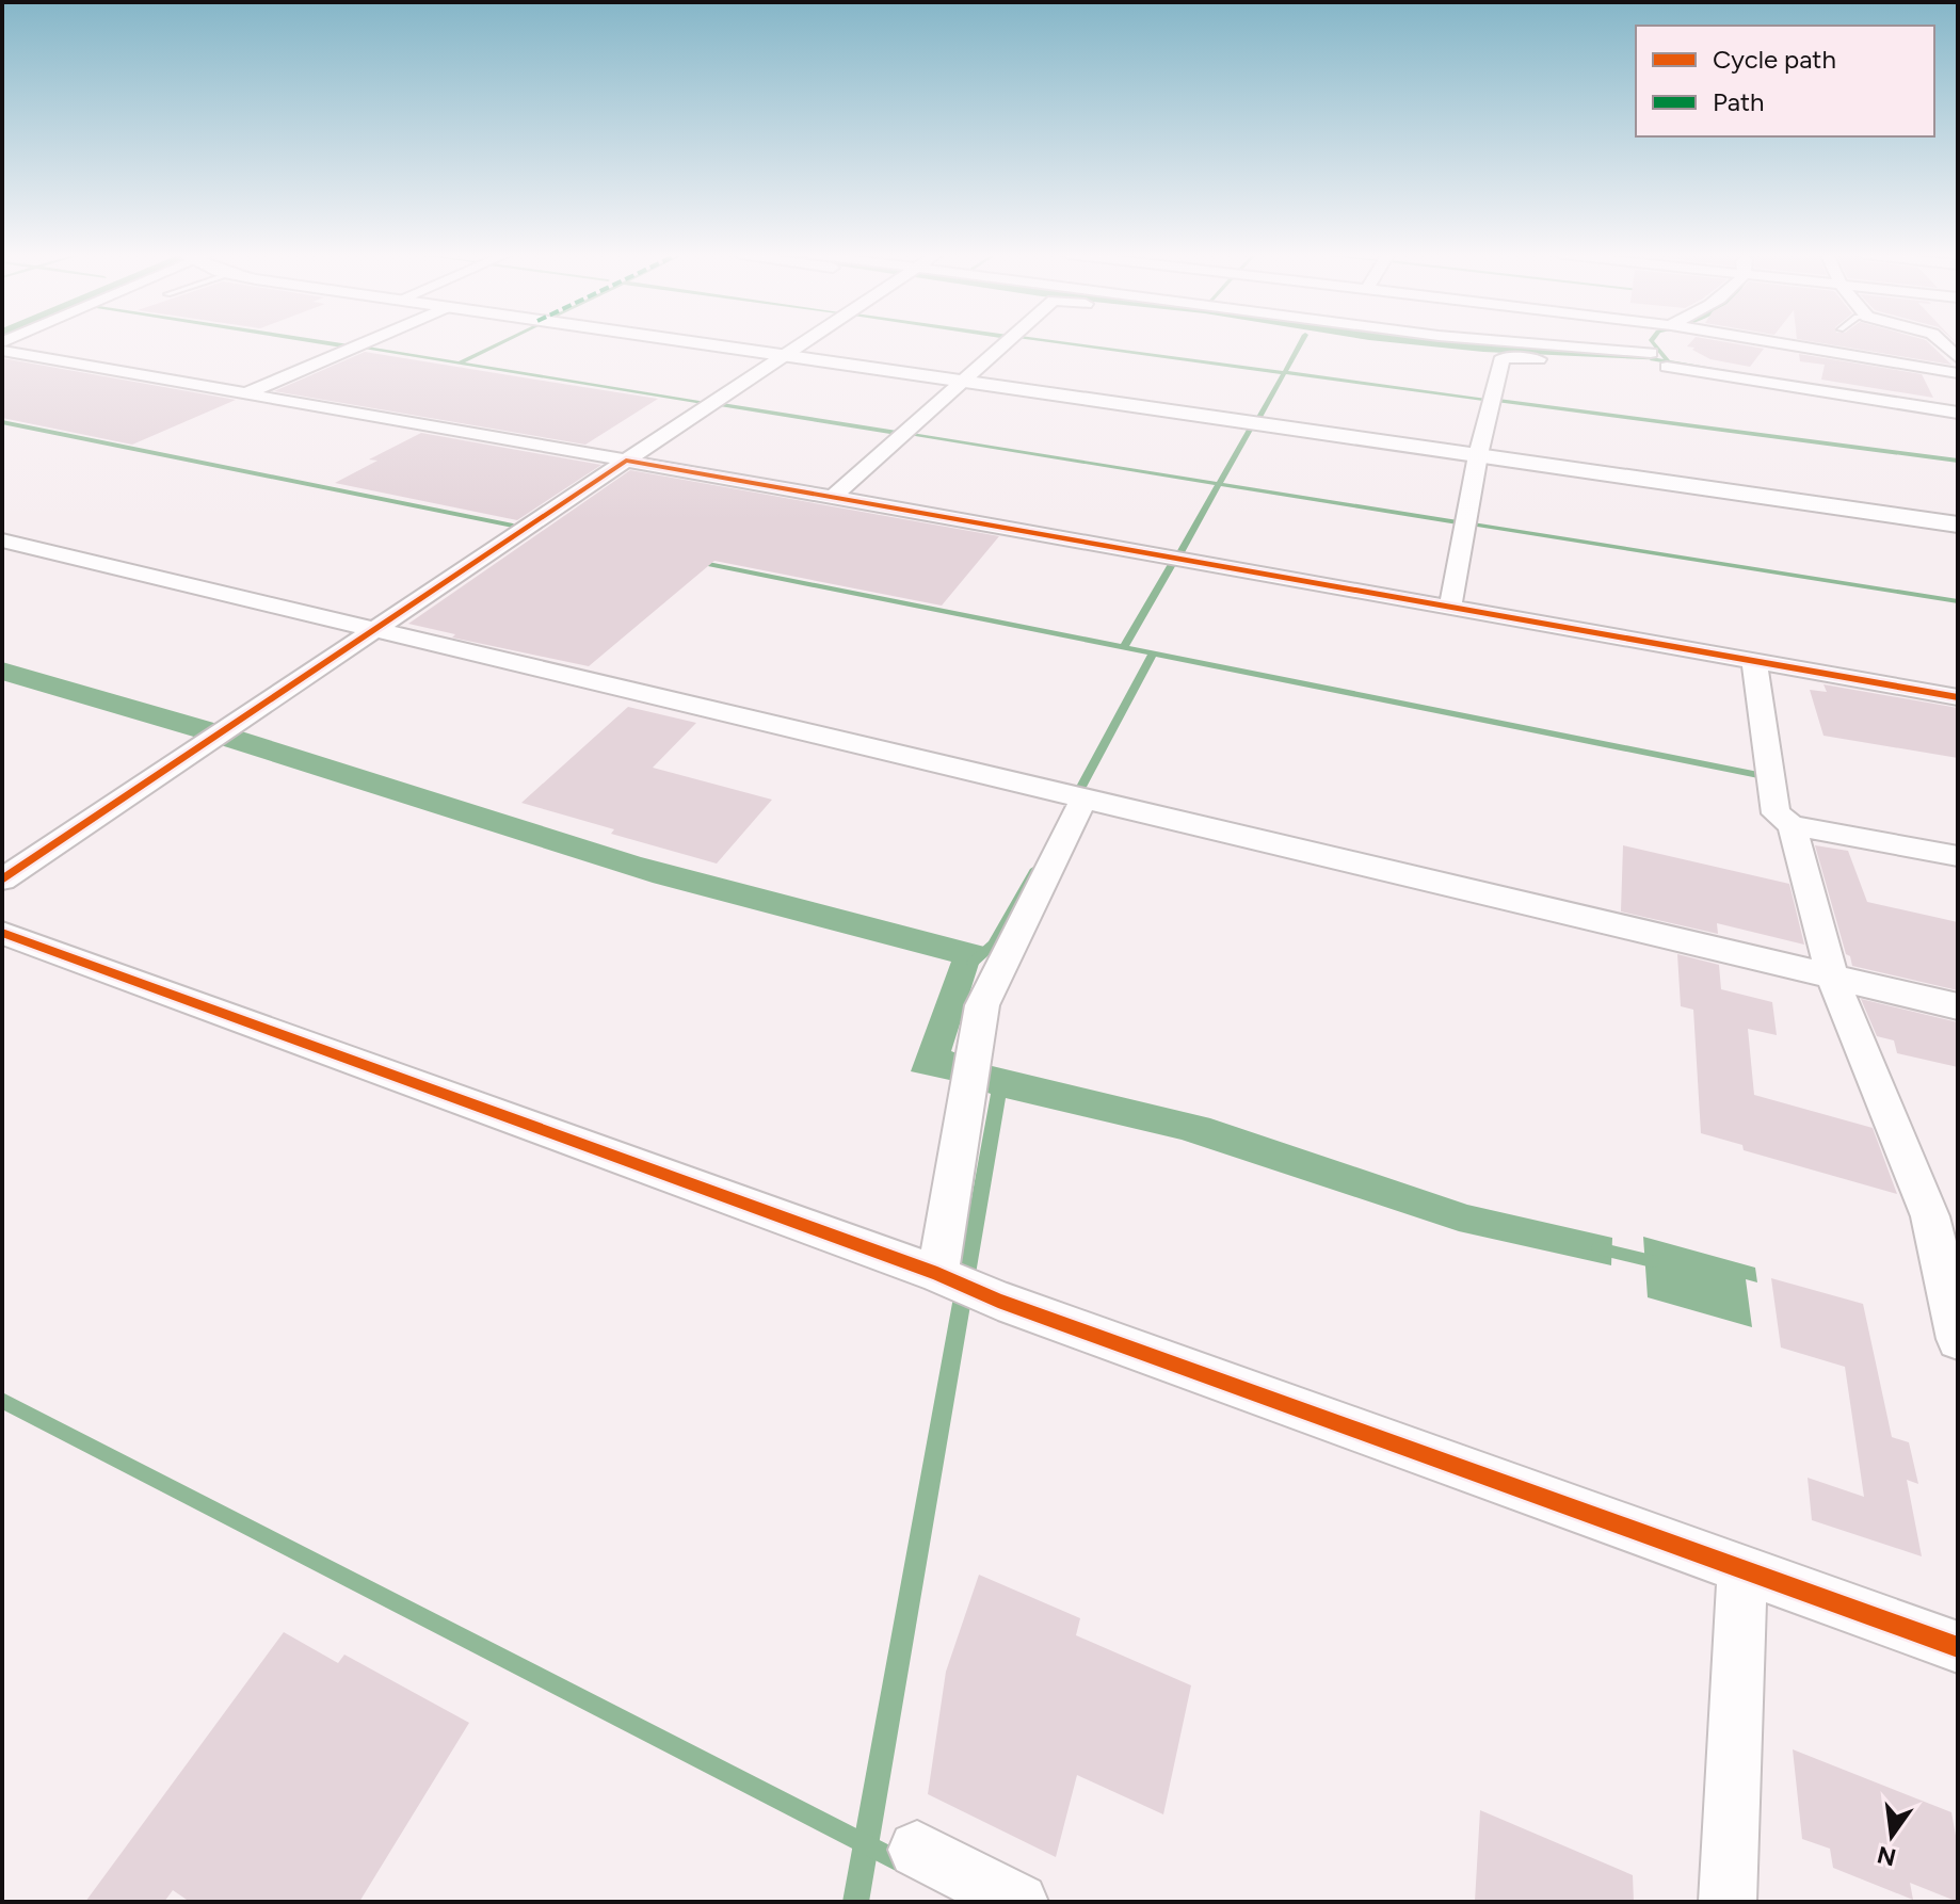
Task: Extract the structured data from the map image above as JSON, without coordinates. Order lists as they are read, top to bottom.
{
  "legend": ["Cycle path", "Path"],
  "north": "bottom"
}
